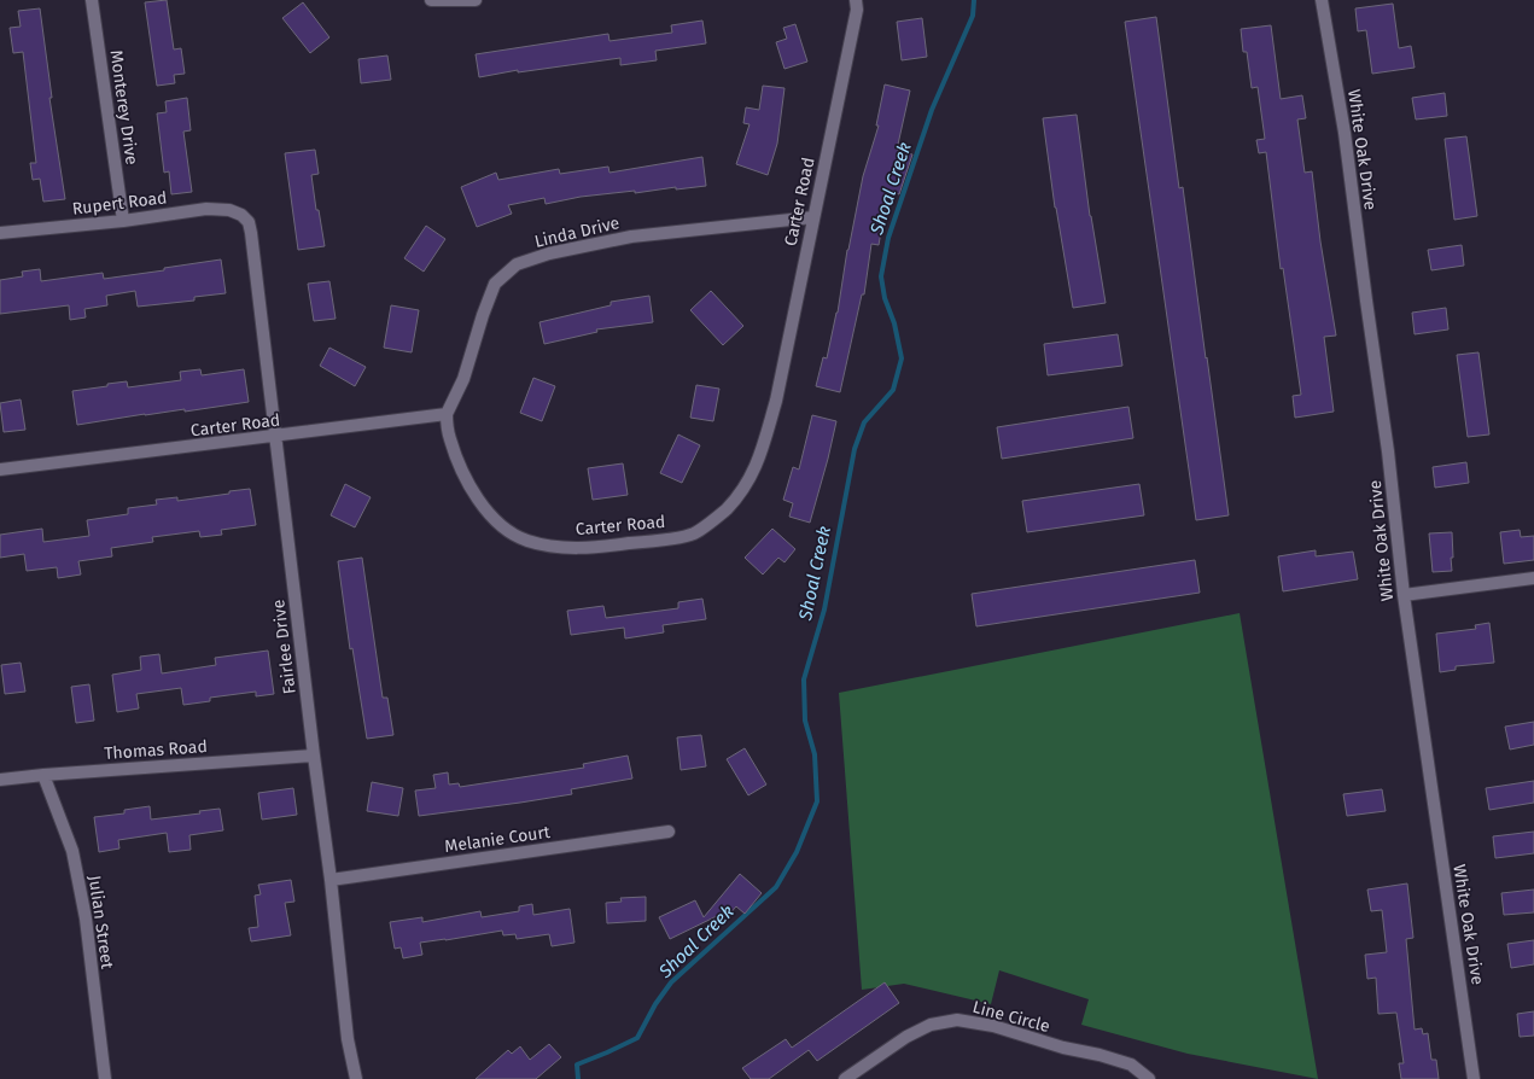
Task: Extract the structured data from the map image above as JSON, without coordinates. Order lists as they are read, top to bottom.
{
  "streets": {
    "street": [
      "Monterey Drive",
      "White Oak Drive",
      "Carter Road",
      "Rupert Road",
      "Linda Drive",
      "Fairlee Drive",
      "Thomas Road",
      "Melanie Court",
      "Julian Street",
      "Line Circle"
    ]
  },
  "crossings": [
    ["Monterey Drive", "Rupert Road"],
    ["Carter Road", "Linda Drive"],
    ["Carter Road", "Fairlee Drive"],
    ["Rupert Road", "Fairlee Drive"],
    ["Fairlee Drive", "Thomas Road"],
    ["Fairlee Drive", "Melanie Court"],
    ["Thomas Road", "Julian Street"]
  ],
  "water": ["Shoal Creek"]
}
